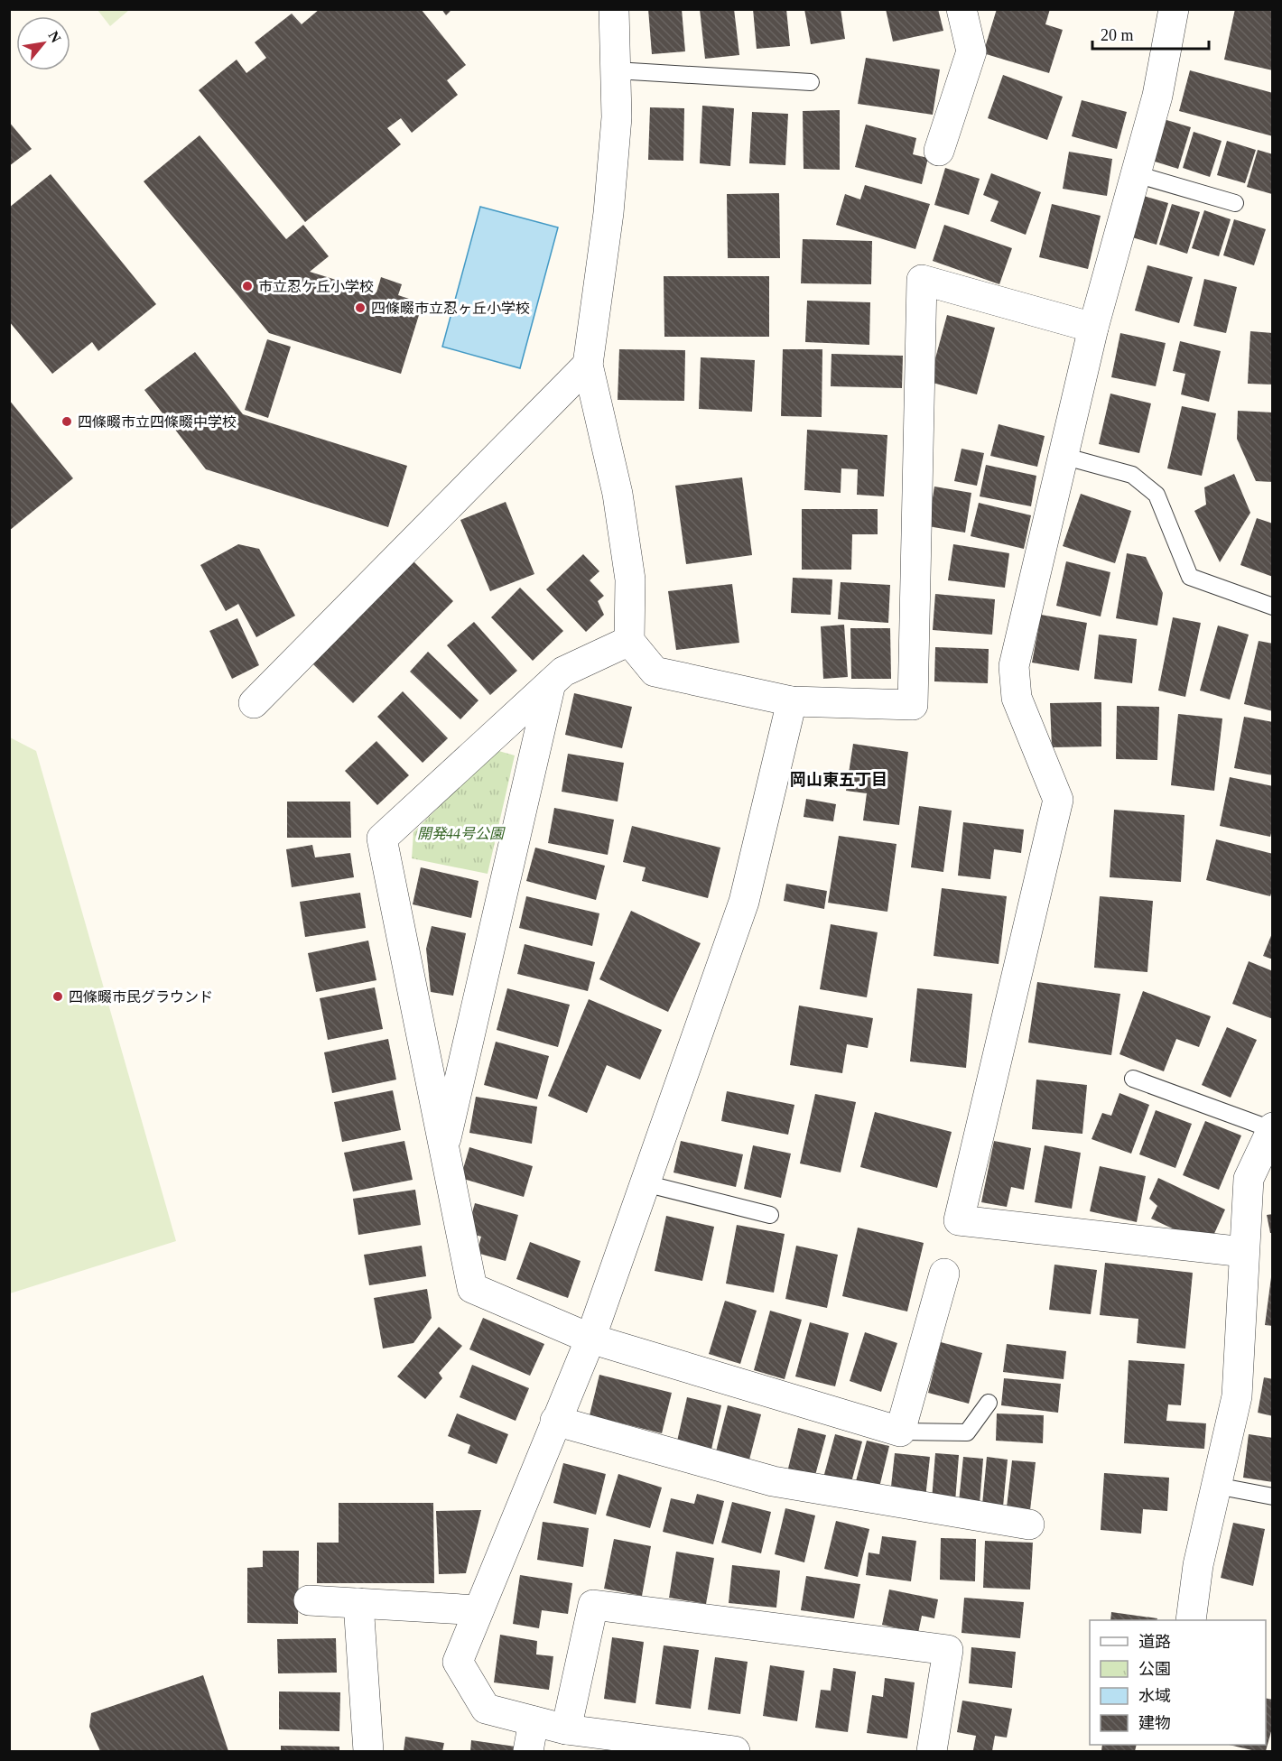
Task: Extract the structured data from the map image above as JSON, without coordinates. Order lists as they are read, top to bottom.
{
  "districts": ["岡山東五丁目"],
  "parks": ["開発44号公園"],
  "places": [
    "市立忍ケ丘小学校",
    "四條畷市立忍ヶ丘小学校",
    "四條畷市立四條畷中学校",
    "四條畷市民グラウンド"
  ],
  "legend": [
    "道路",
    "公園",
    "水域",
    "建物"
  ],
  "scale_bar": "20 m",
  "north": "top right"
}
